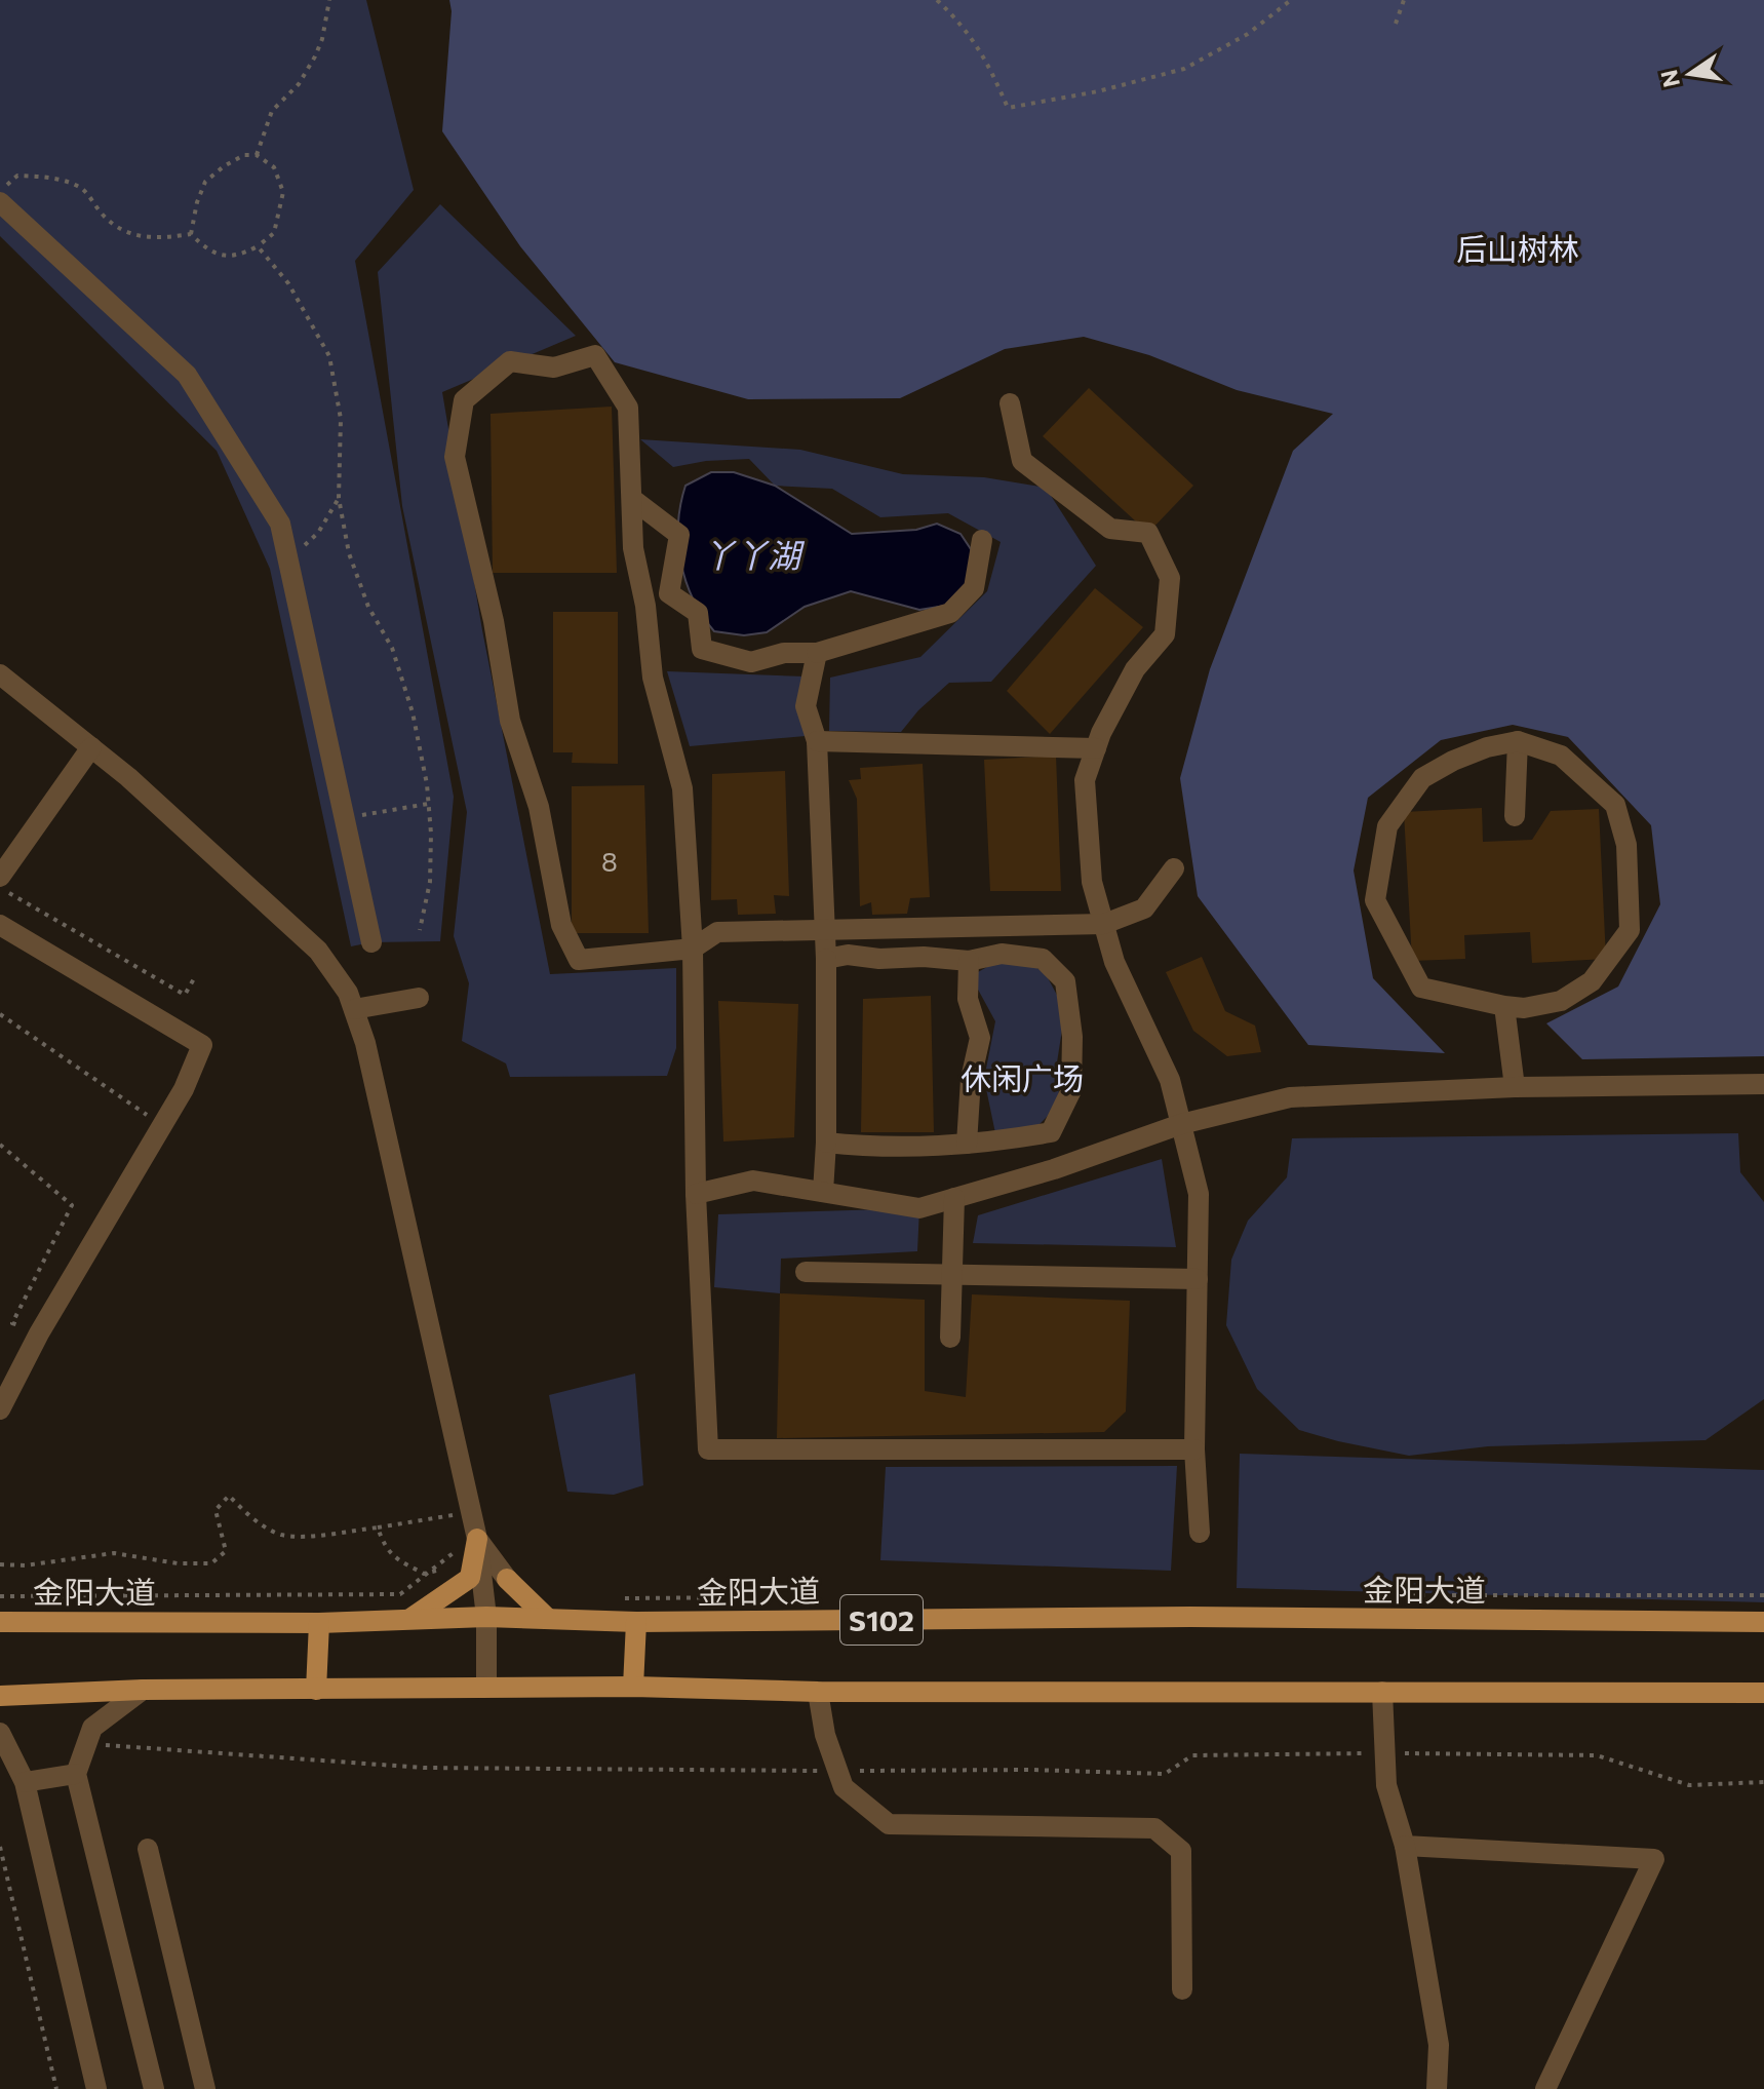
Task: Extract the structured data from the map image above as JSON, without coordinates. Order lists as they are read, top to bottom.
{
  "streets": {
    "main road": ["金阳大道", "S102"]
  },
  "water": ["丫丫湖"],
  "parks": ["后山树林", "休闲广场"],
  "house_numbers": ["8"],
  "north": "left"
}
